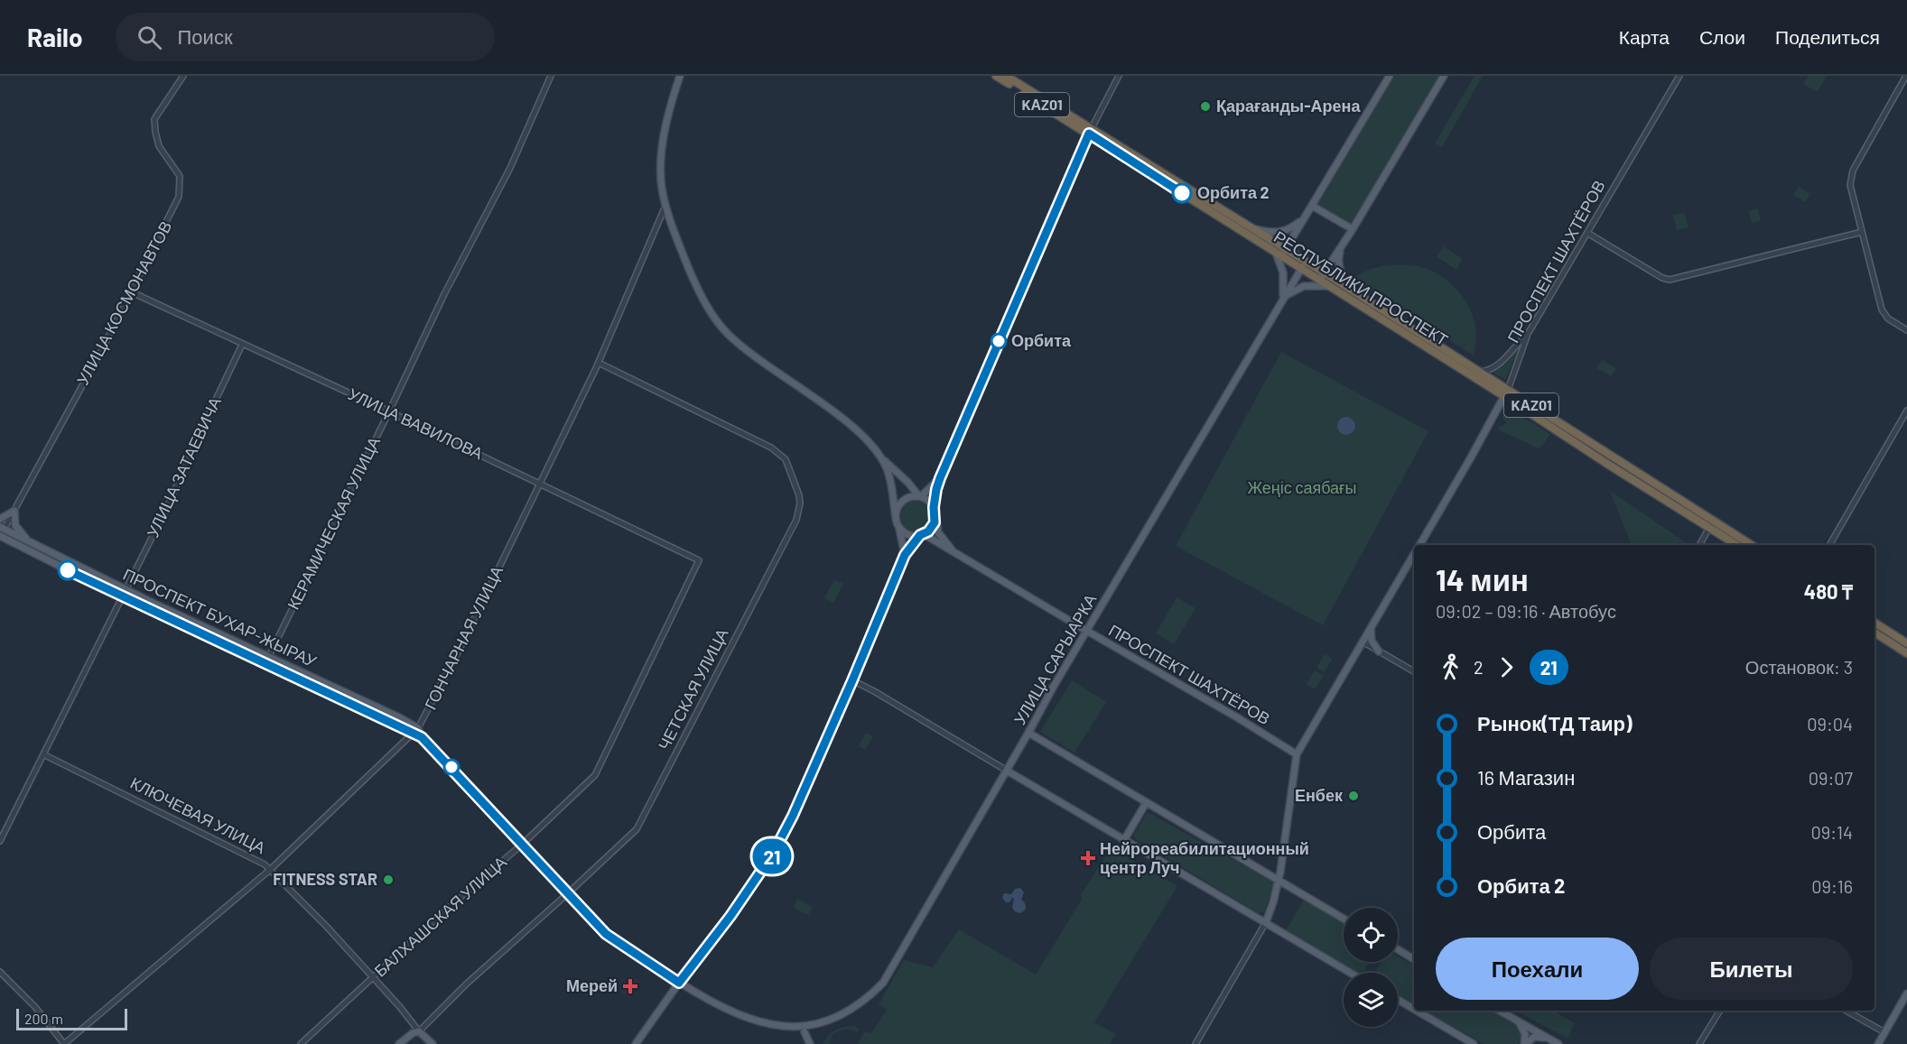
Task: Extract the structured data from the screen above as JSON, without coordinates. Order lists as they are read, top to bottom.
{
  "streets": {
    "highway": ["KАZ01", "РЕСПУБЛИКИ ПРОСПЕКТ"],
    "main road": [
      "ПРОСПЕКТ ШАХТЁРОВ",
      "ПРОСПЕКТ БУХАР-ЖЫРАУ",
      "УЛИЦА САРЫАРКА",
      "ЧЕТСКАЯ УЛИЦА",
      "КЛЮЧЕВАЯ УЛИЦА"
    ],
    "street": [
      "УЛИЦА КОСМОНАВТОВ",
      "УЛИЦА ВАВИЛОВА",
      "УЛИЦА ЗАТАЕВИЧА",
      "КЕРАМИЧЕСКАЯ УЛИЦА",
      "ГОНЧАРНАЯ УЛИЦА",
      "БАЛХАШСКАЯ УЛИЦА"
    ]
  },
  "crossings": [
    ["ПРОСПЕКТ ШАХТЁРОВ", "РЕСПУБЛИКИ ПРОСПЕКТ"],
    ["ПРОСПЕКТ ШАХТЁРОВ", "УЛИЦА САРЫАРКА"],
    ["РЕСПУБЛИКИ ПРОСПЕКТ", "УЛИЦА САРЫАРКА"],
    ["УЛИЦА КОСМОНАВТОВ", "УЛИЦА ВАВИЛОВА"],
    ["УЛИЦА КОСМОНАВТОВ", "ПРОСПЕКТ БУХАР-ЖЫРАУ"],
    ["УЛИЦА ВАВИЛОВА", "УЛИЦА ЗАТАЕВИЧА"],
    ["УЛИЦА ВАВИЛОВА", "КЕРАМИЧЕСКАЯ УЛИЦА"],
    ["УЛИЦА ВАВИЛОВА", "ГОНЧАРНАЯ УЛИЦА"],
    ["УЛИЦА ВАВИЛОВА", "БАЛХАШСКАЯ УЛИЦА"],
    ["УЛИЦА ЗАТАЕВИЧА", "ПРОСПЕКТ БУХАР-ЖЫРАУ"],
    ["УЛИЦА ЗАТАЕВИЧА", "КЛЮЧЕВАЯ УЛИЦА"],
    ["КЕРАМИЧЕСКАЯ УЛИЦА", "ПРОСПЕКТ БУХАР-ЖЫРАУ"],
    ["ПРОСПЕКТ БУХАР-ЖЫРАУ", "ГОНЧАРНАЯ УЛИЦА"],
    ["ГОНЧАРНАЯ УЛИЦА", "ЧЕТСКАЯ УЛИЦА"],
    ["ГОНЧАРНАЯ УЛИЦА", "КЛЮЧЕВАЯ УЛИЦА"],
    ["ЧЕТСКАЯ УЛИЦА", "КЛЮЧЕВАЯ УЛИЦА"],
    ["КЛЮЧЕВАЯ УЛИЦА", "БАЛХАШСКАЯ УЛИЦА"]
  ],
  "parks": ["Жеңіс саябағы"],
  "places": {
    "other": [
      "Қарағанды-Арена",
      "Орбита 2",
      "Орбита",
      "Енбек",
      "FITNESS STAR"
    ],
    "health": ["Нейрореабилитационный центр Луч", "Мерей"]
  },
  "lines": ["bus line 21"],
  "scale_bar": "200 m",
  "page": {
    "header": "Railo",
    "search": "Поиск",
    "nav": ["Карта", "Слои", "Поделиться"],
    "on_map": "21",
    "heading": ["14 мин", "09:02 – 09:16 · Автобус", "480 ₸"],
    "legs": ["2", "21", "Остановок: 3"],
    "list": [
      {
        "name": "Рынок(ТД Таир)",
        "value": "09:04"
      },
      {
        "name": "16 Магазин",
        "value": "09:07"
      },
      {
        "name": "Орбита",
        "value": "09:14"
      },
      {
        "name": "Орбита 2",
        "value": "09:16"
      }
    ],
    "buttons": ["Поехали", "Билеты"],
    "scale": "200 m"
  }
}
